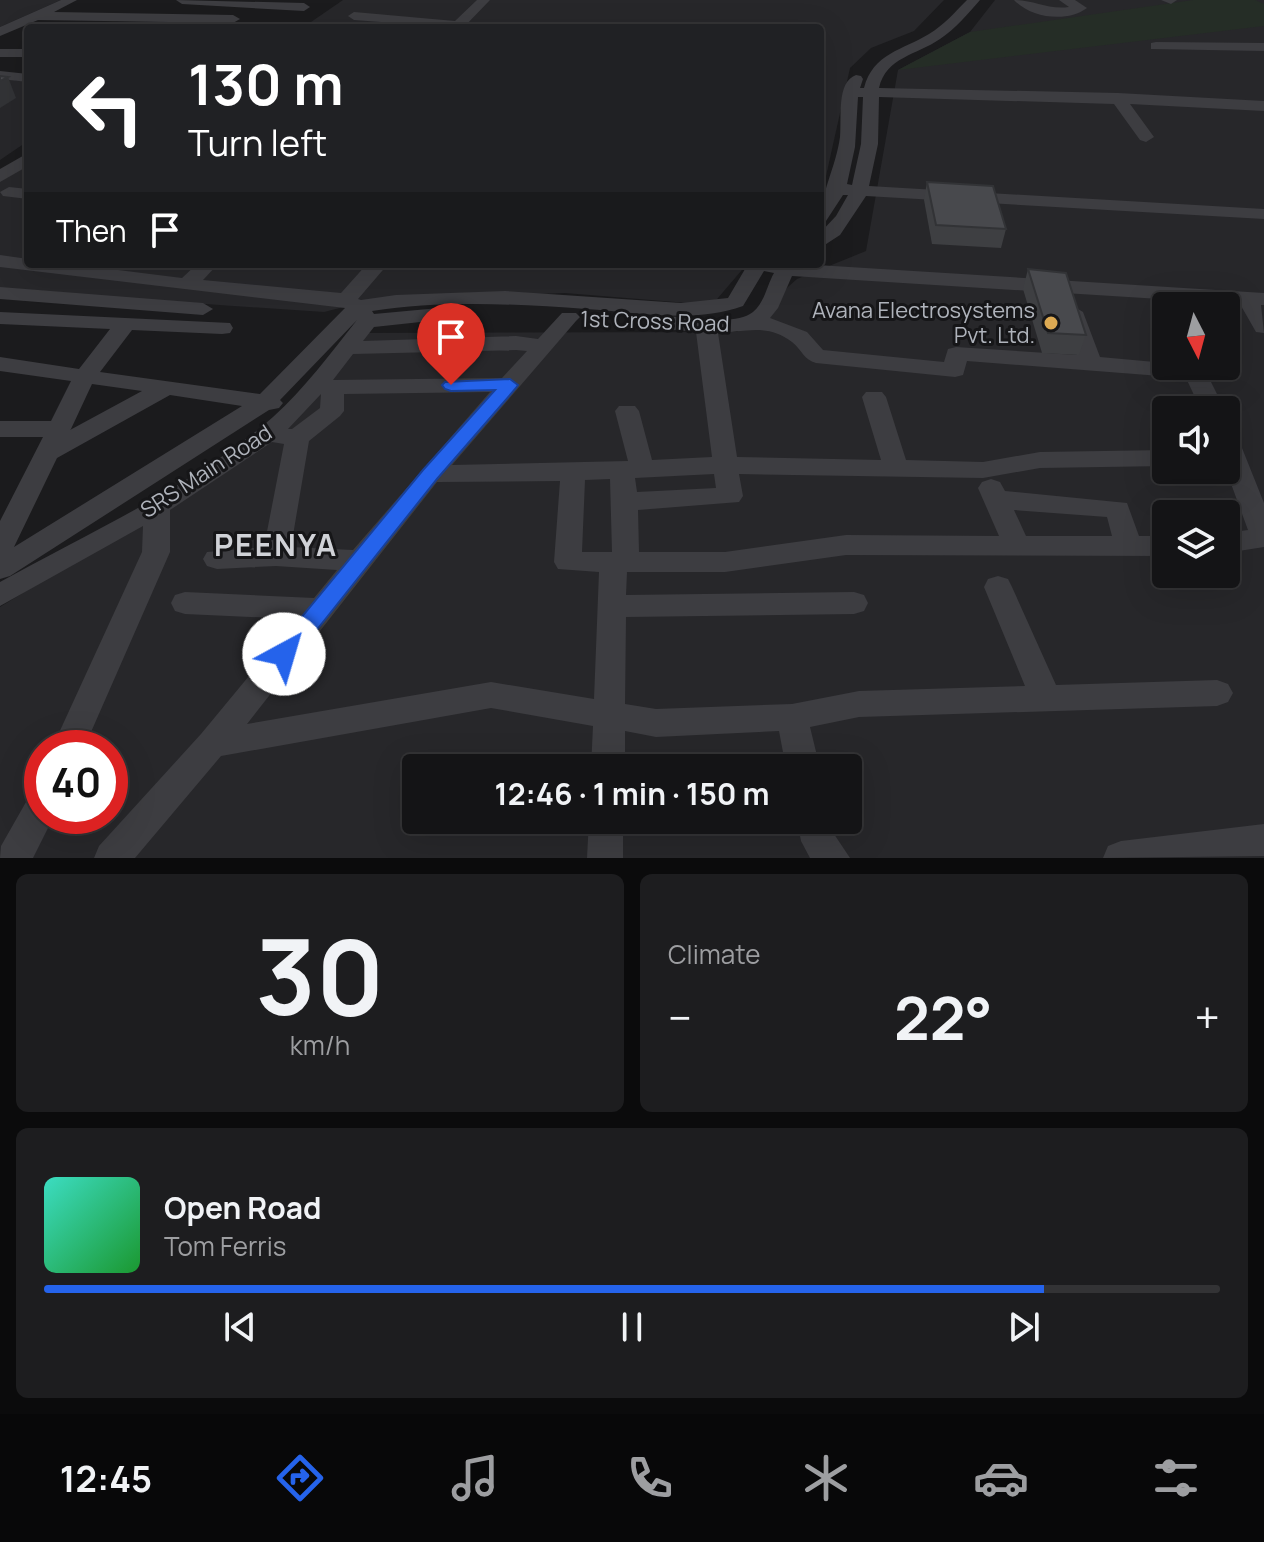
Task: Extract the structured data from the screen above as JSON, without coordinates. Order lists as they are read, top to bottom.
{
  "streets": {
    "street": ["1st Cross Road", "SRS Main Road"]
  },
  "districts": ["PEENYA"],
  "places": ["Avana Electrosystems Pvt. Ltd."],
  "north": "bottom",
  "page": {
    "turn": ["130 m", "Turn left"],
    "then": "Then",
    "limit": "40",
    "trip": "12:46 · 1 min · 150 m",
    "tile": [
      ["30", "km/h"],
      "Climate"
    ],
    "heat": ["−", "22°", "+"],
    "song": ["Open Road", "Tom Ferris"],
    "tabs": "12:45"
  }
}
